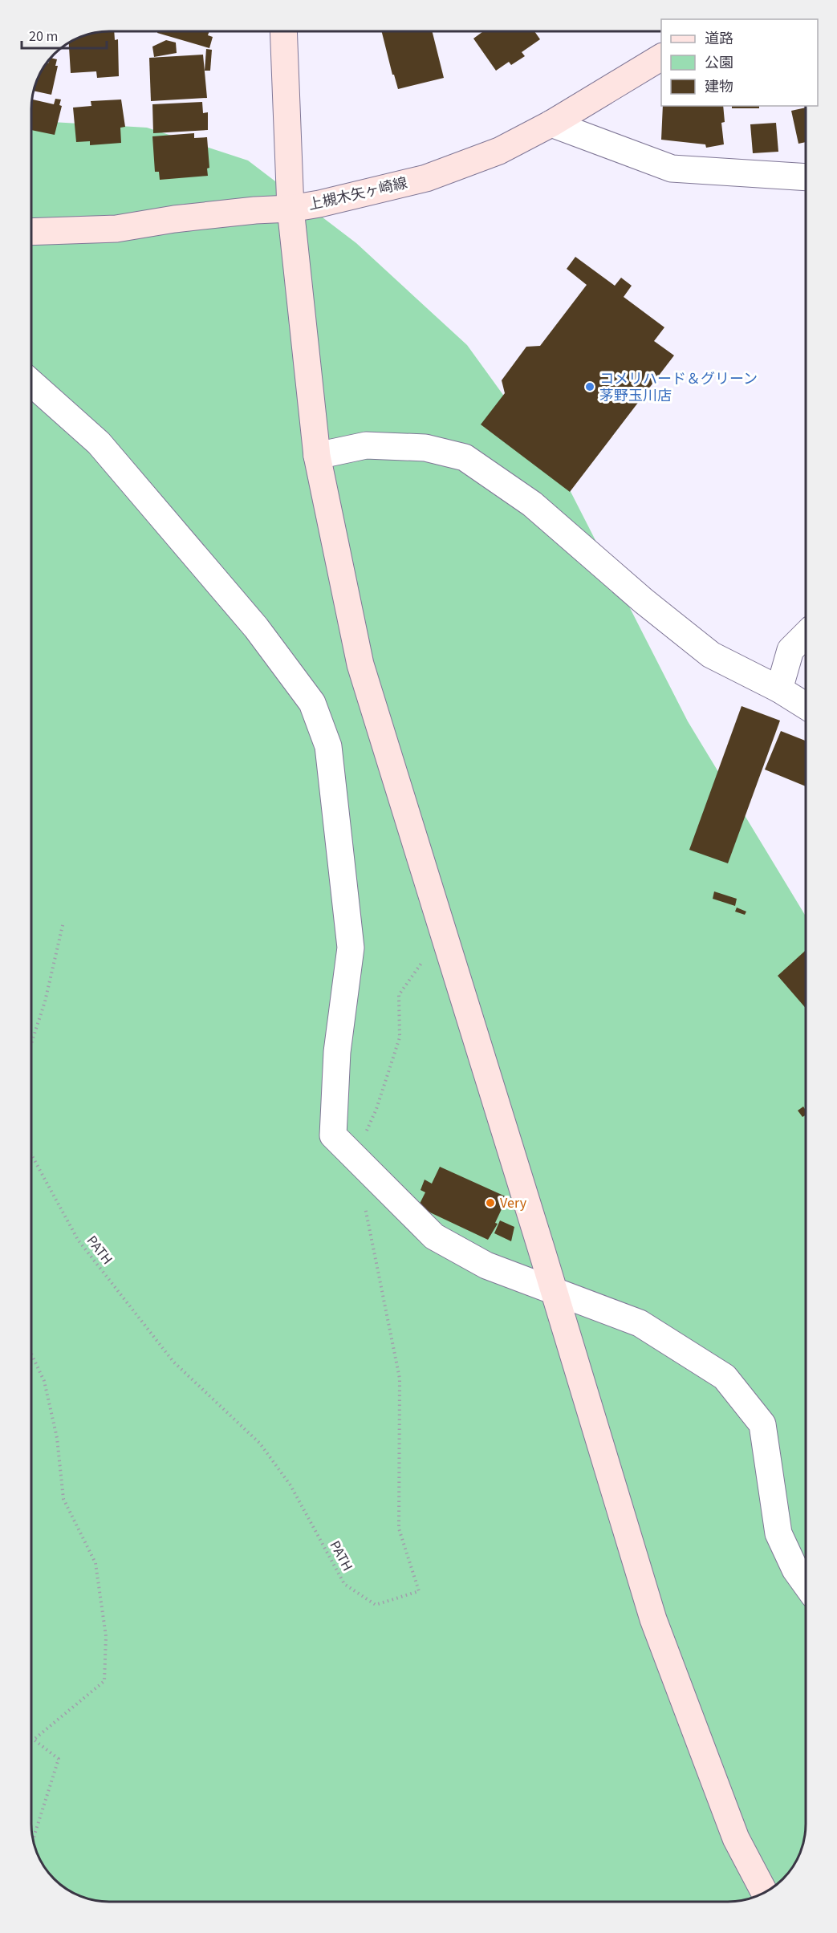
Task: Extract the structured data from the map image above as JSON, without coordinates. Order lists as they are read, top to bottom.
{
  "streets": {
    "street": ["上槻木矢ヶ崎線"],
    "path": ["PATH"]
  },
  "places": ["コメリハード＆グリーン 茅野玉川店", "Very"],
  "legend": ["道路", "公園", "建物"],
  "scale_bar": "20 m"
}
